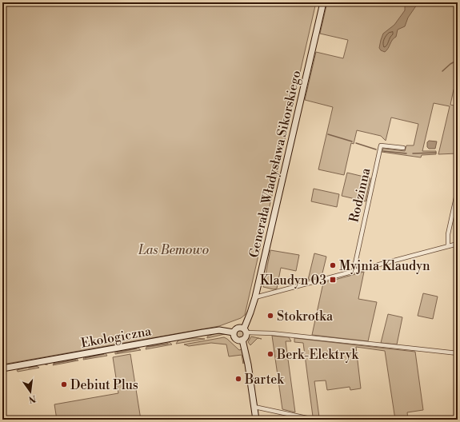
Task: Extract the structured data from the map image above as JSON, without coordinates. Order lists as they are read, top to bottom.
{
  "streets": {
    "main road": ["Generała Władysława Sikorskiego", "Ekologiczna"],
    "street": ["Rodzinna"]
  },
  "crossings": [
    ["Generała Władysława Sikorskiego", "Ekologiczna"]
  ],
  "parks": ["Las Bemowo"],
  "places": {
    "other": [
      "Myjnia Klaudyn",
      "Stokrotka",
      "Berk-Elektryk",
      "Bartek",
      "Debiut Plus"
    ],
    "transit": ["Klaudyn 03"]
  },
  "north": "bottom"
}
